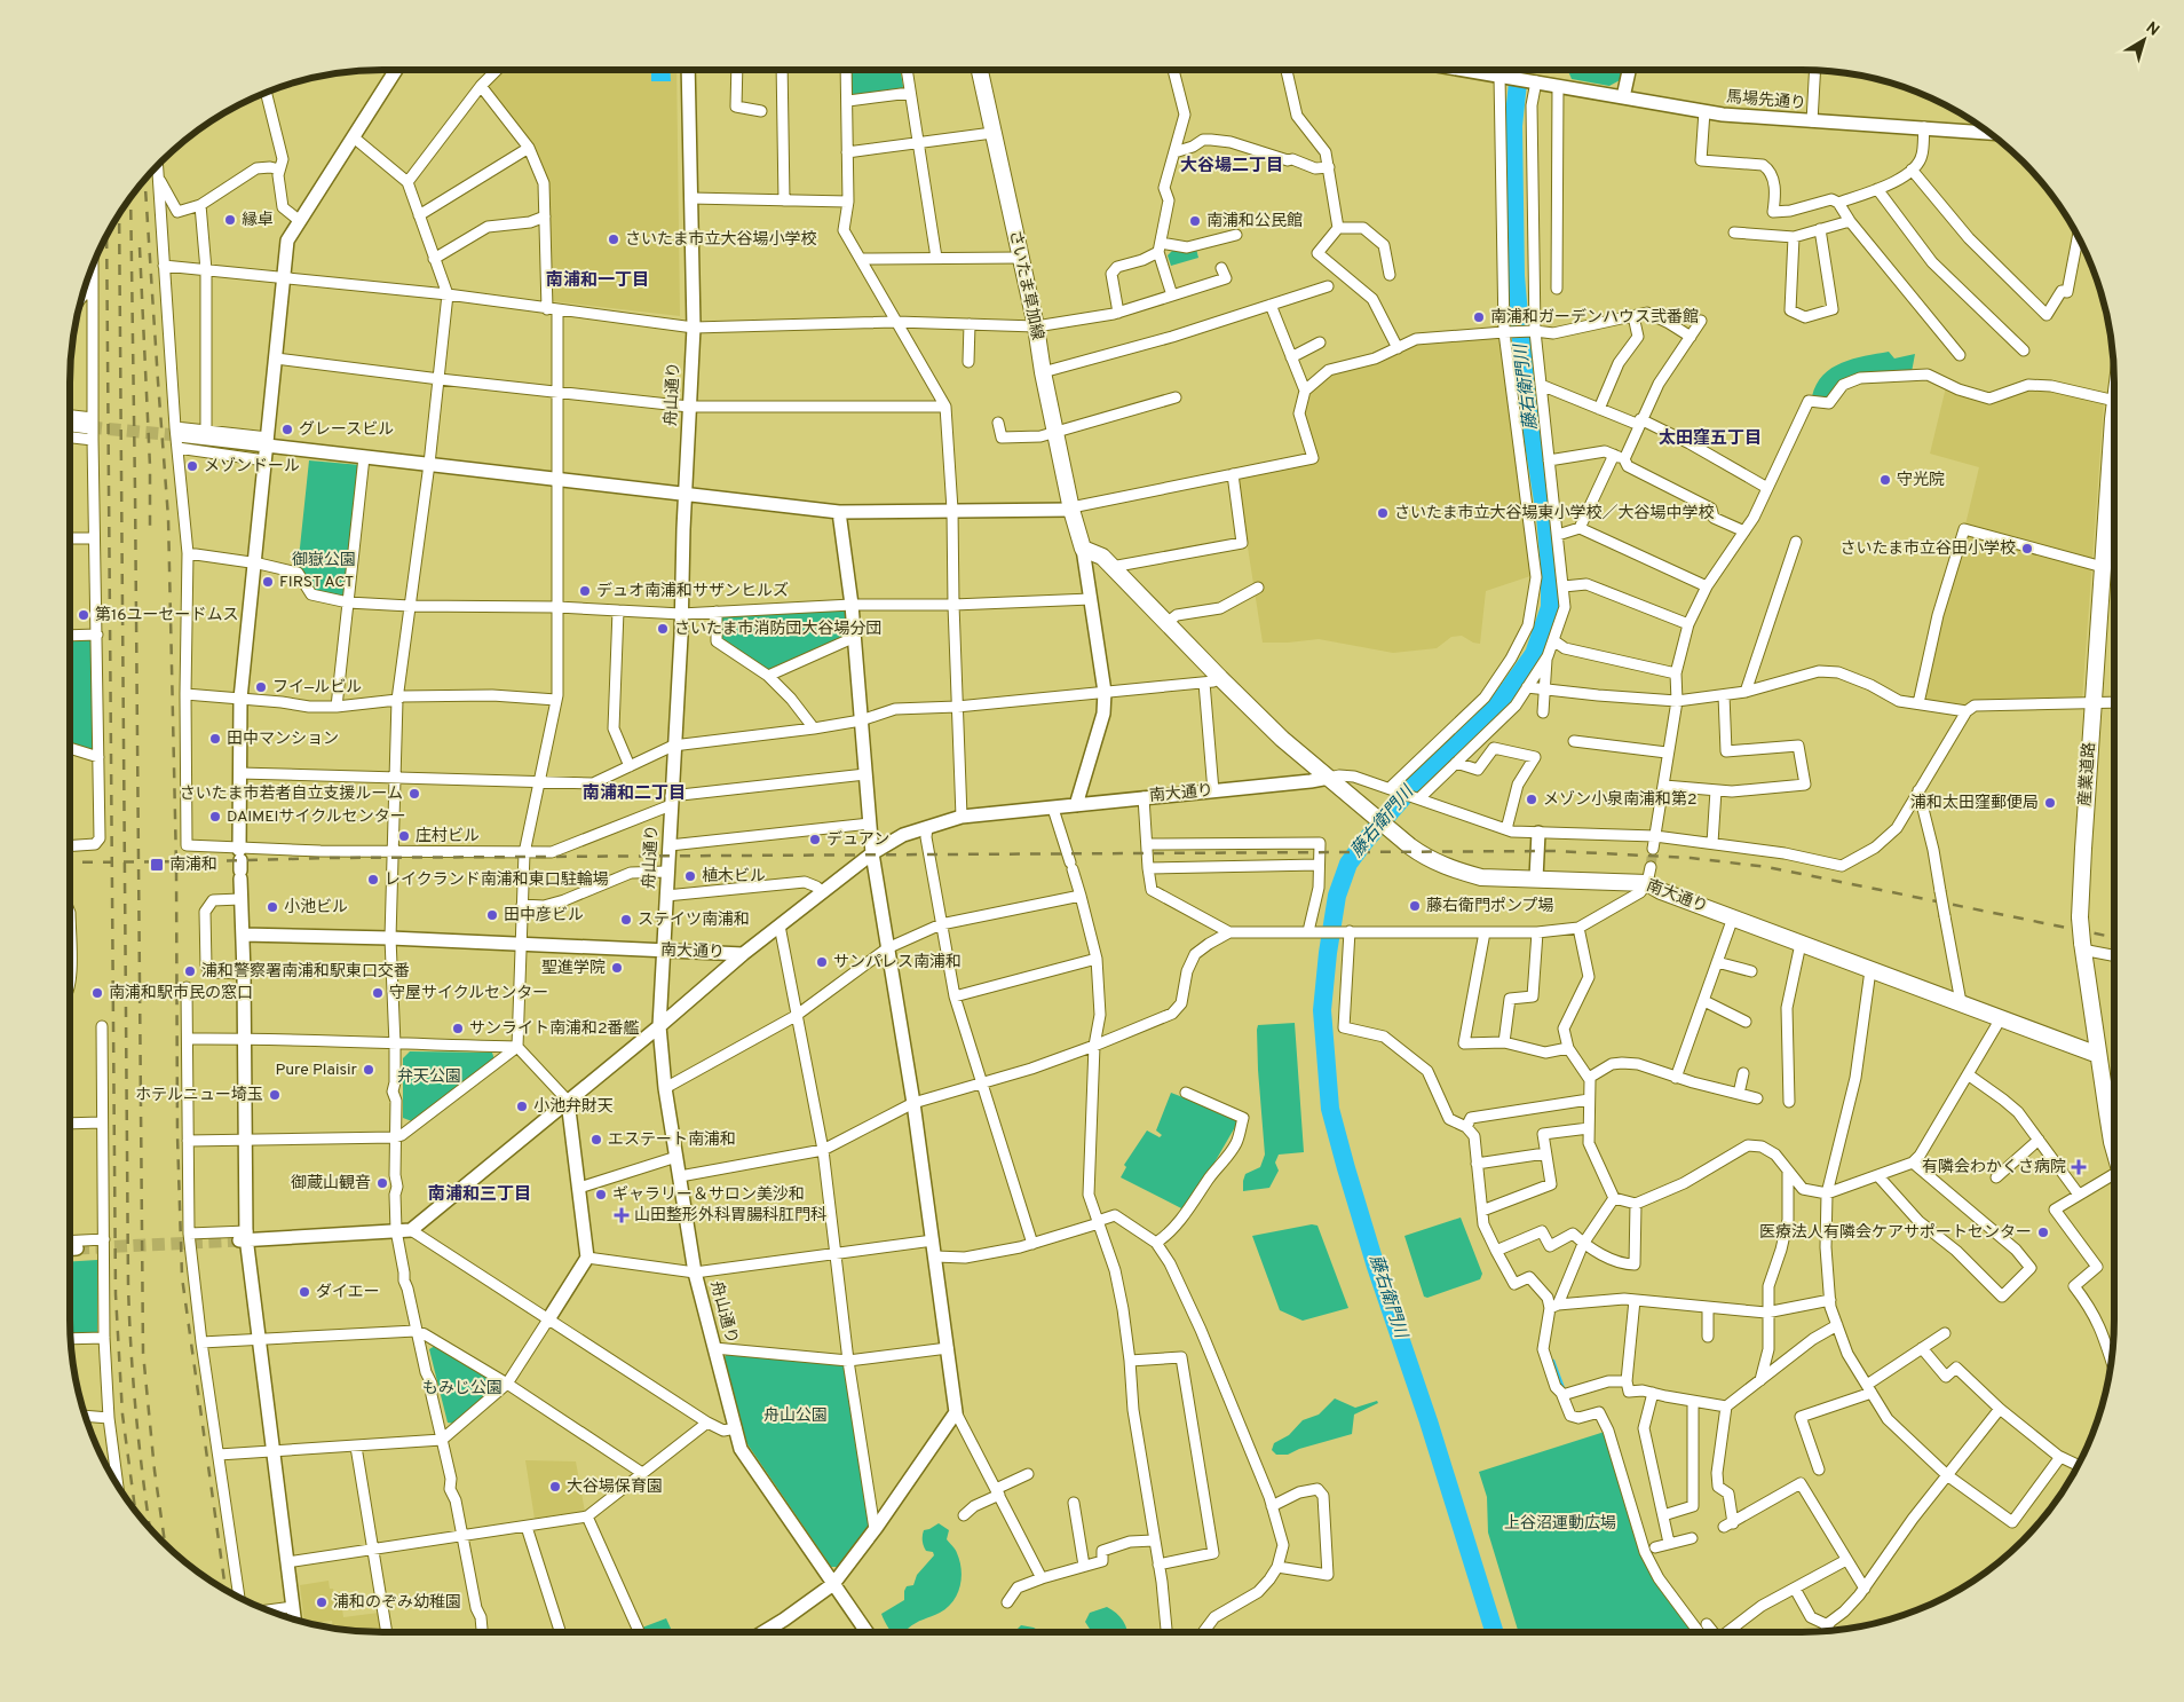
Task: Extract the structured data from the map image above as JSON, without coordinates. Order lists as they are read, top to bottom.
{
  "streets": {
    "main road": ["さいたま草加線", "産業道路", "南大通り"],
    "street": ["馬場先通り", "舟山通り"]
  },
  "crossings": [
    ["舟山通り", "南大通り"],
    ["産業道路", "南大通り"]
  ],
  "districts": [
    "大谷場二丁目",
    "南浦和一丁目",
    "太田窪五丁目",
    "南浦和二丁目",
    "南浦和三丁目"
  ],
  "water": ["藤右衛門川"],
  "parks": [
    "御嶽公園",
    "弁天公園",
    "もみじ公園",
    "舟山公園",
    "上谷沼運動広場"
  ],
  "places": {
    "other": [
      "縁卓",
      "南浦和公民館",
      "さいたま市立大谷場小学校",
      "南浦和ガーデンハウス弐番館",
      "グレースビル",
      "メゾンドール",
      "守光院",
      "さいたま市立大谷場東小学校／大谷場中学校",
      "さいたま市立谷田小学校",
      "FIRST ACT",
      "デュオ南浦和サザンヒルズ",
      "第16ユーセードムス",
      "さいたま市消防団大谷場分団",
      "フイ―ルビル",
      "田中マンション",
      "さいたま市若者自立支援ルーム",
      "メゾン小泉南浦和第2",
      "浦和太田窪郵便局",
      "DAIMEIサイクルセンター",
      "庄村ビル",
      "デュアン",
      "植木ビル",
      "レイクランド南浦和東口駐輪場",
      "藤右衛門ポンプ場",
      "小池ビル",
      "田中彦ビル",
      "ステイツ南浦和",
      "サンパレス南浦和",
      "聖進学院",
      "浦和警察署南浦和駅東口交番",
      "南浦和駅市民の窓口",
      "守屋サイクルセンター",
      "サンライト南浦和2番艦",
      "Pure Plaisir",
      "ホテルニュー埼玉",
      "小池弁財天",
      "エステート南浦和",
      "御蔵山観音",
      "ギャラリー＆サロン美沙和",
      "医療法人有隣会ケアサポートセンター",
      "ダイエー",
      "大谷場保育園",
      "浦和のぞみ幼稚園"
    ],
    "transit": ["南浦和"],
    "health": ["有隣会わかくさ病院", "山田整形外科胃腸科肛門科"]
  },
  "north": "top right"
}
